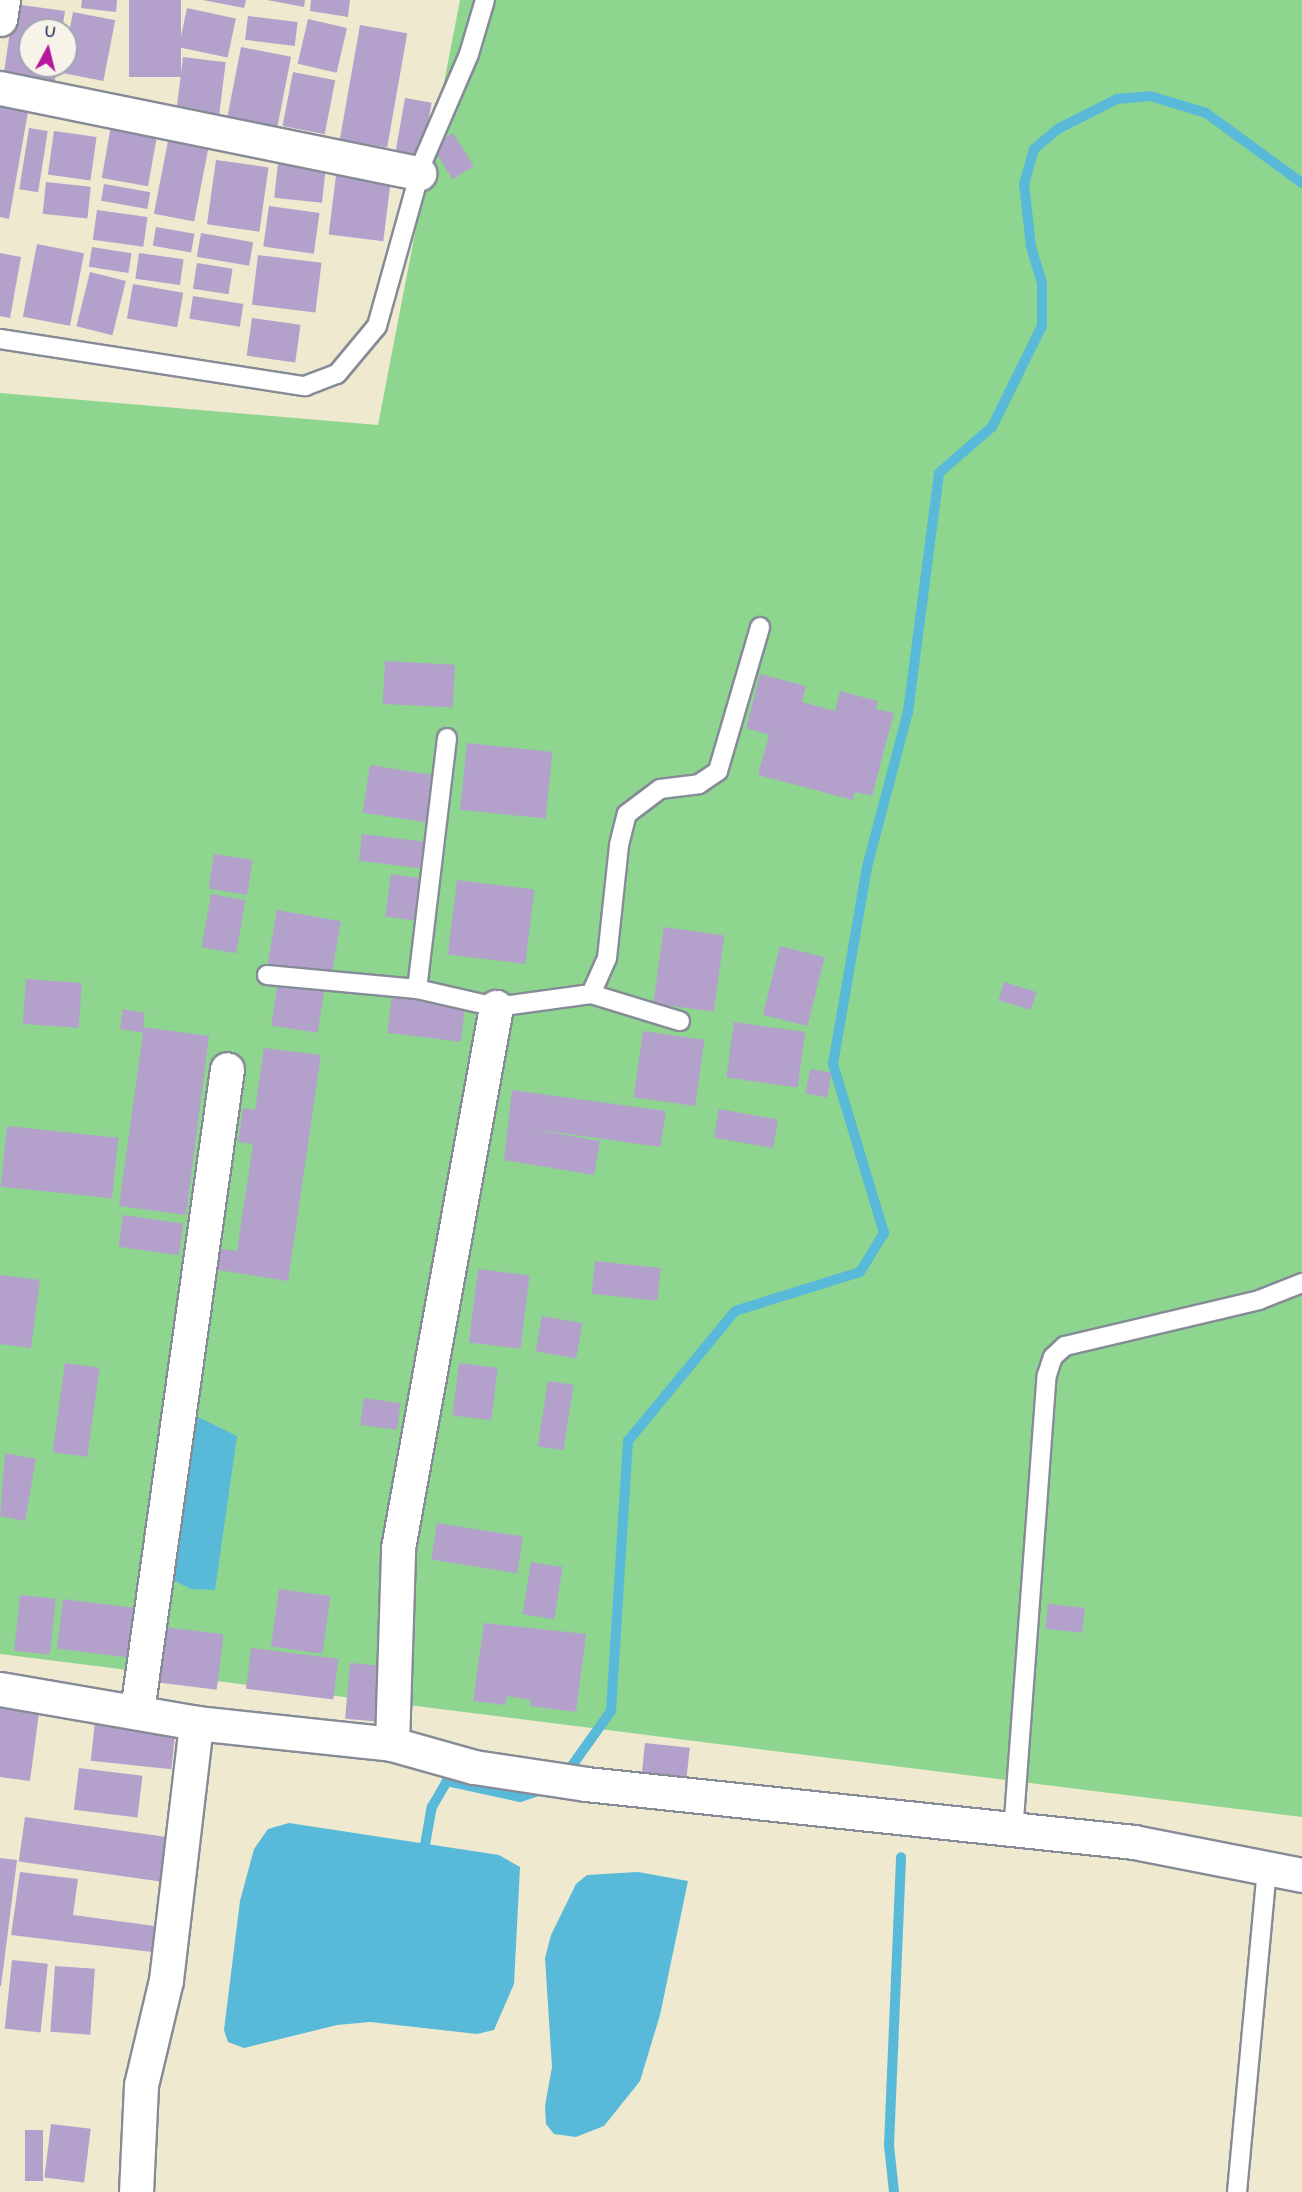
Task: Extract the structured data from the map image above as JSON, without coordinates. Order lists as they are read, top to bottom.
{
  "north": "top"
}
